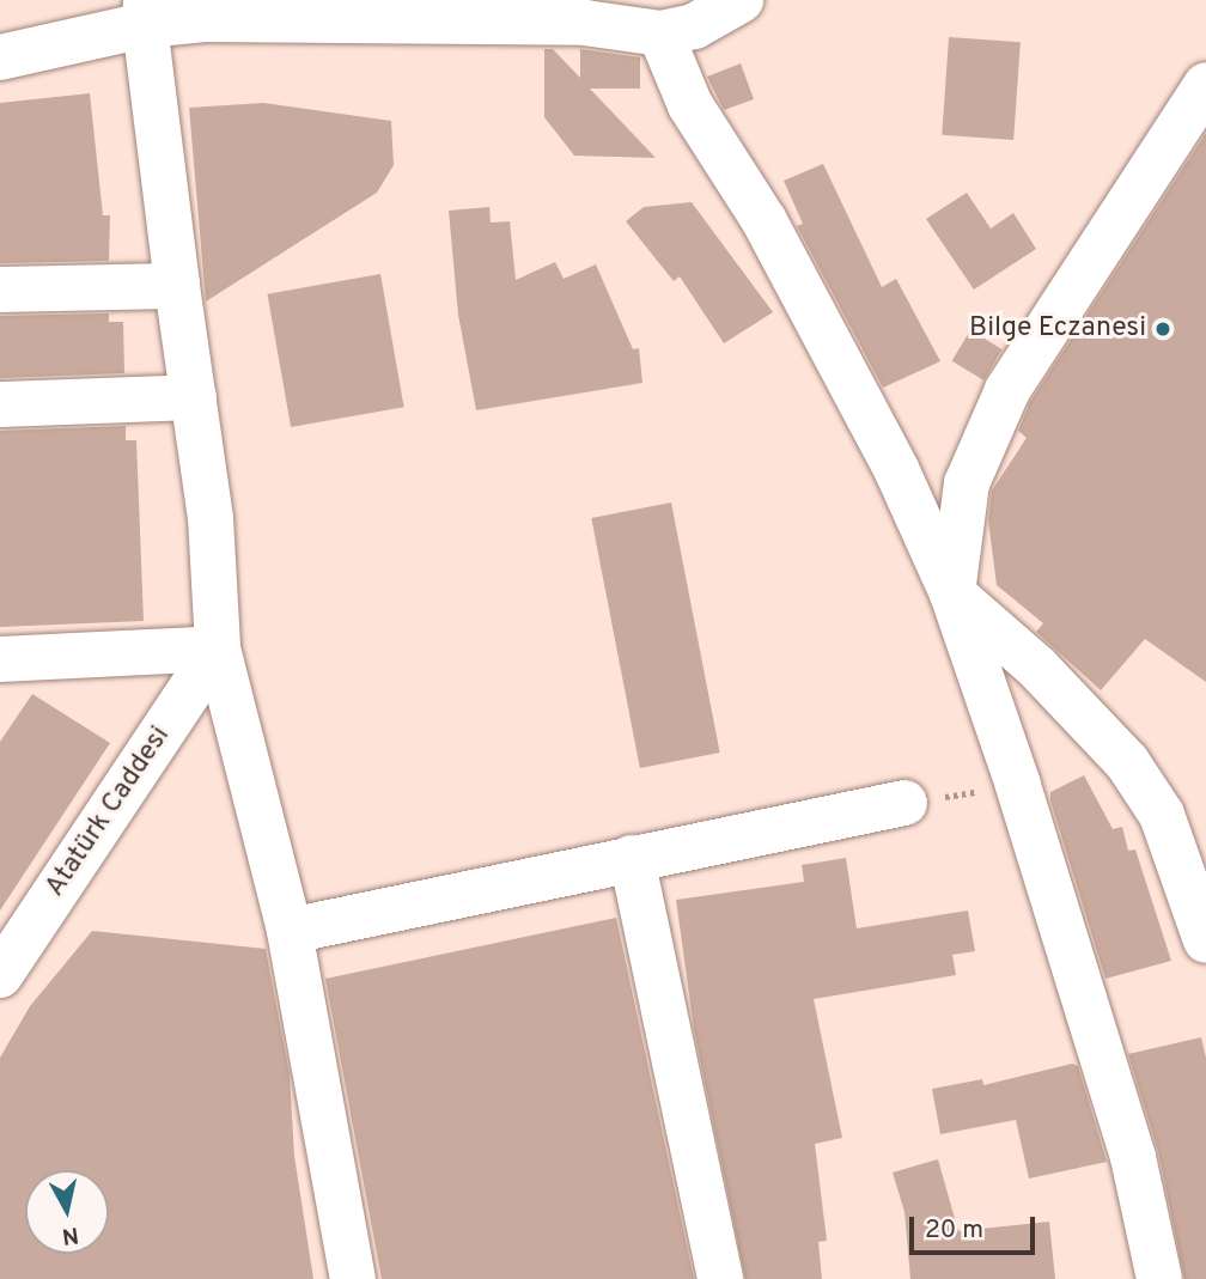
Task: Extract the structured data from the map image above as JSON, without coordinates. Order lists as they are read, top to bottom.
{
  "streets": {
    "street": ["Atatürk Caddesi"]
  },
  "places": ["Bilge Eczanesi"],
  "scale_bar": "20 m",
  "north": "bottom"
}
